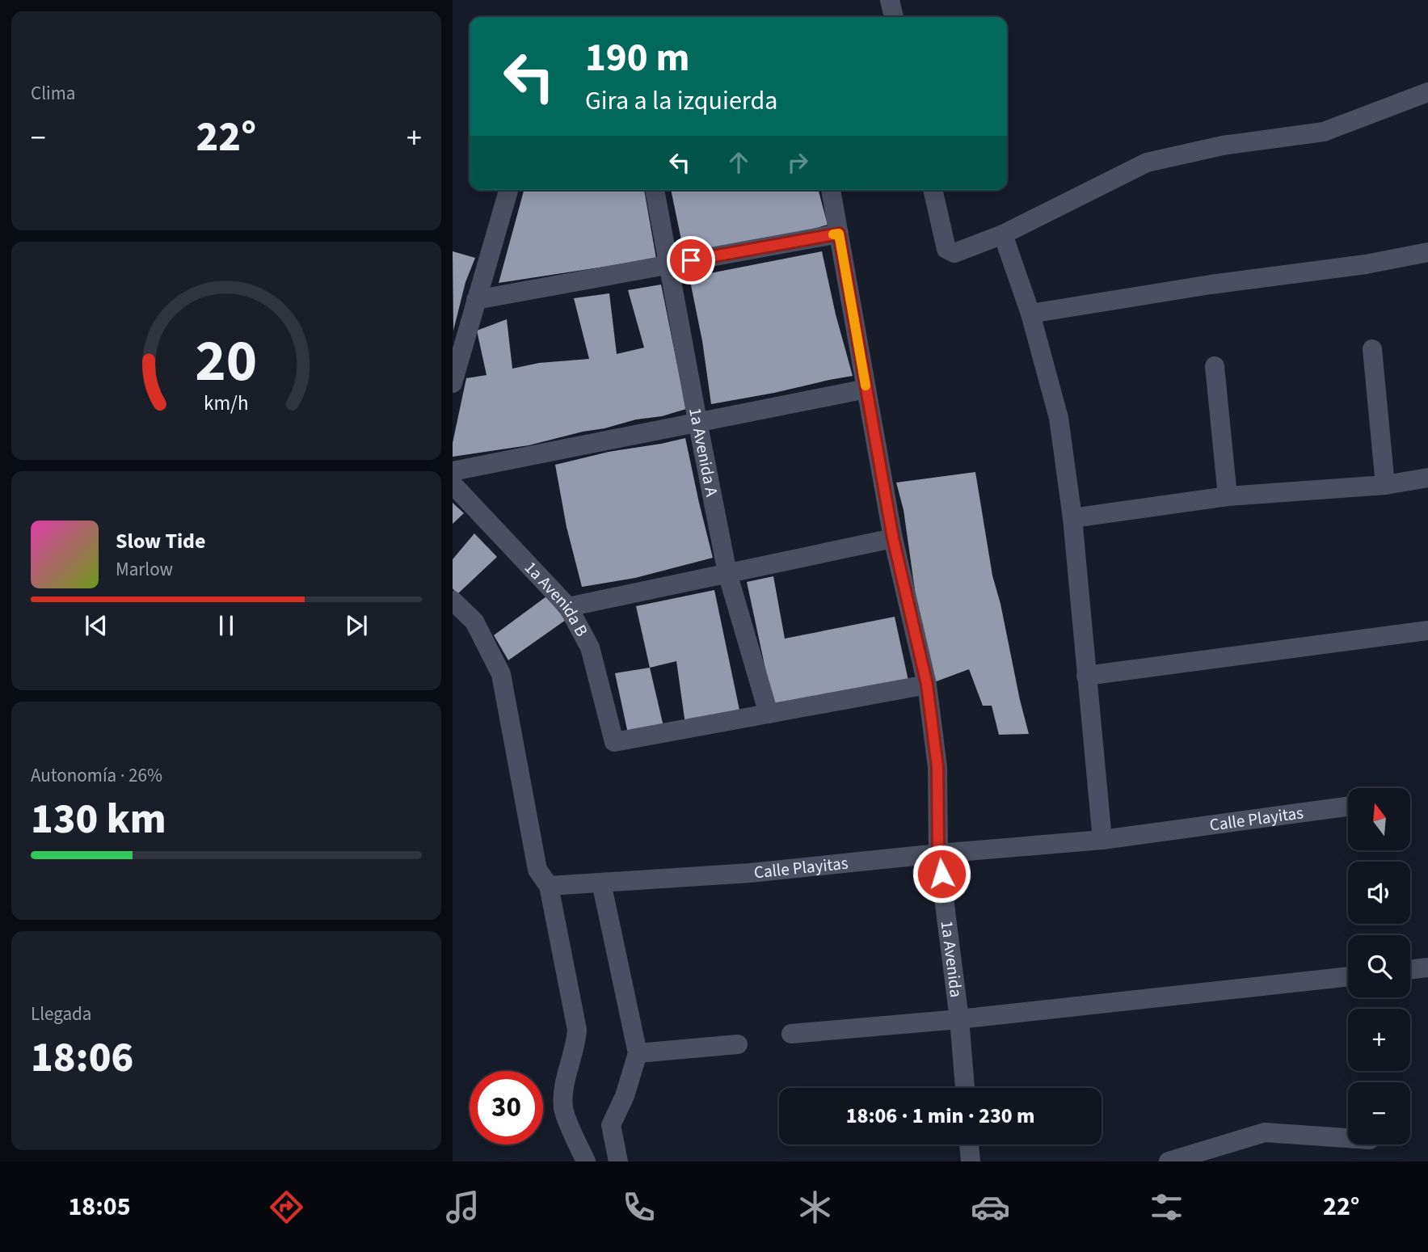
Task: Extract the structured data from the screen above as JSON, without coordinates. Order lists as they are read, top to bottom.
{
  "streets": {
    "street": [
      "1a Avenida A",
      "1a Avenida B",
      "Calle Playitas",
      "1a Avenida"
    ]
  },
  "crossings": [
    ["1a Avenida A", "1a Avenida B"],
    ["Calle Playitas", "1a Avenida"]
  ],
  "north": "top",
  "page": {
    "tile": [
      "Clima",
      ["Autonomía · 26%", "130 km"],
      ["Llegada", "18:06"]
    ],
    "turn": ["190 m", "Gira a la izquierda"],
    "heat": ["−", "22°", "+"],
    "song": ["Slow Tide", "Marlow"],
    "map_buttons": ["+", "−"],
    "limit": "30",
    "trip": "18:06 · 1 min · 230 m",
    "tabs": ["18:05", "22°"],
    "gauge": ["20", "km/h"]
  }
}
